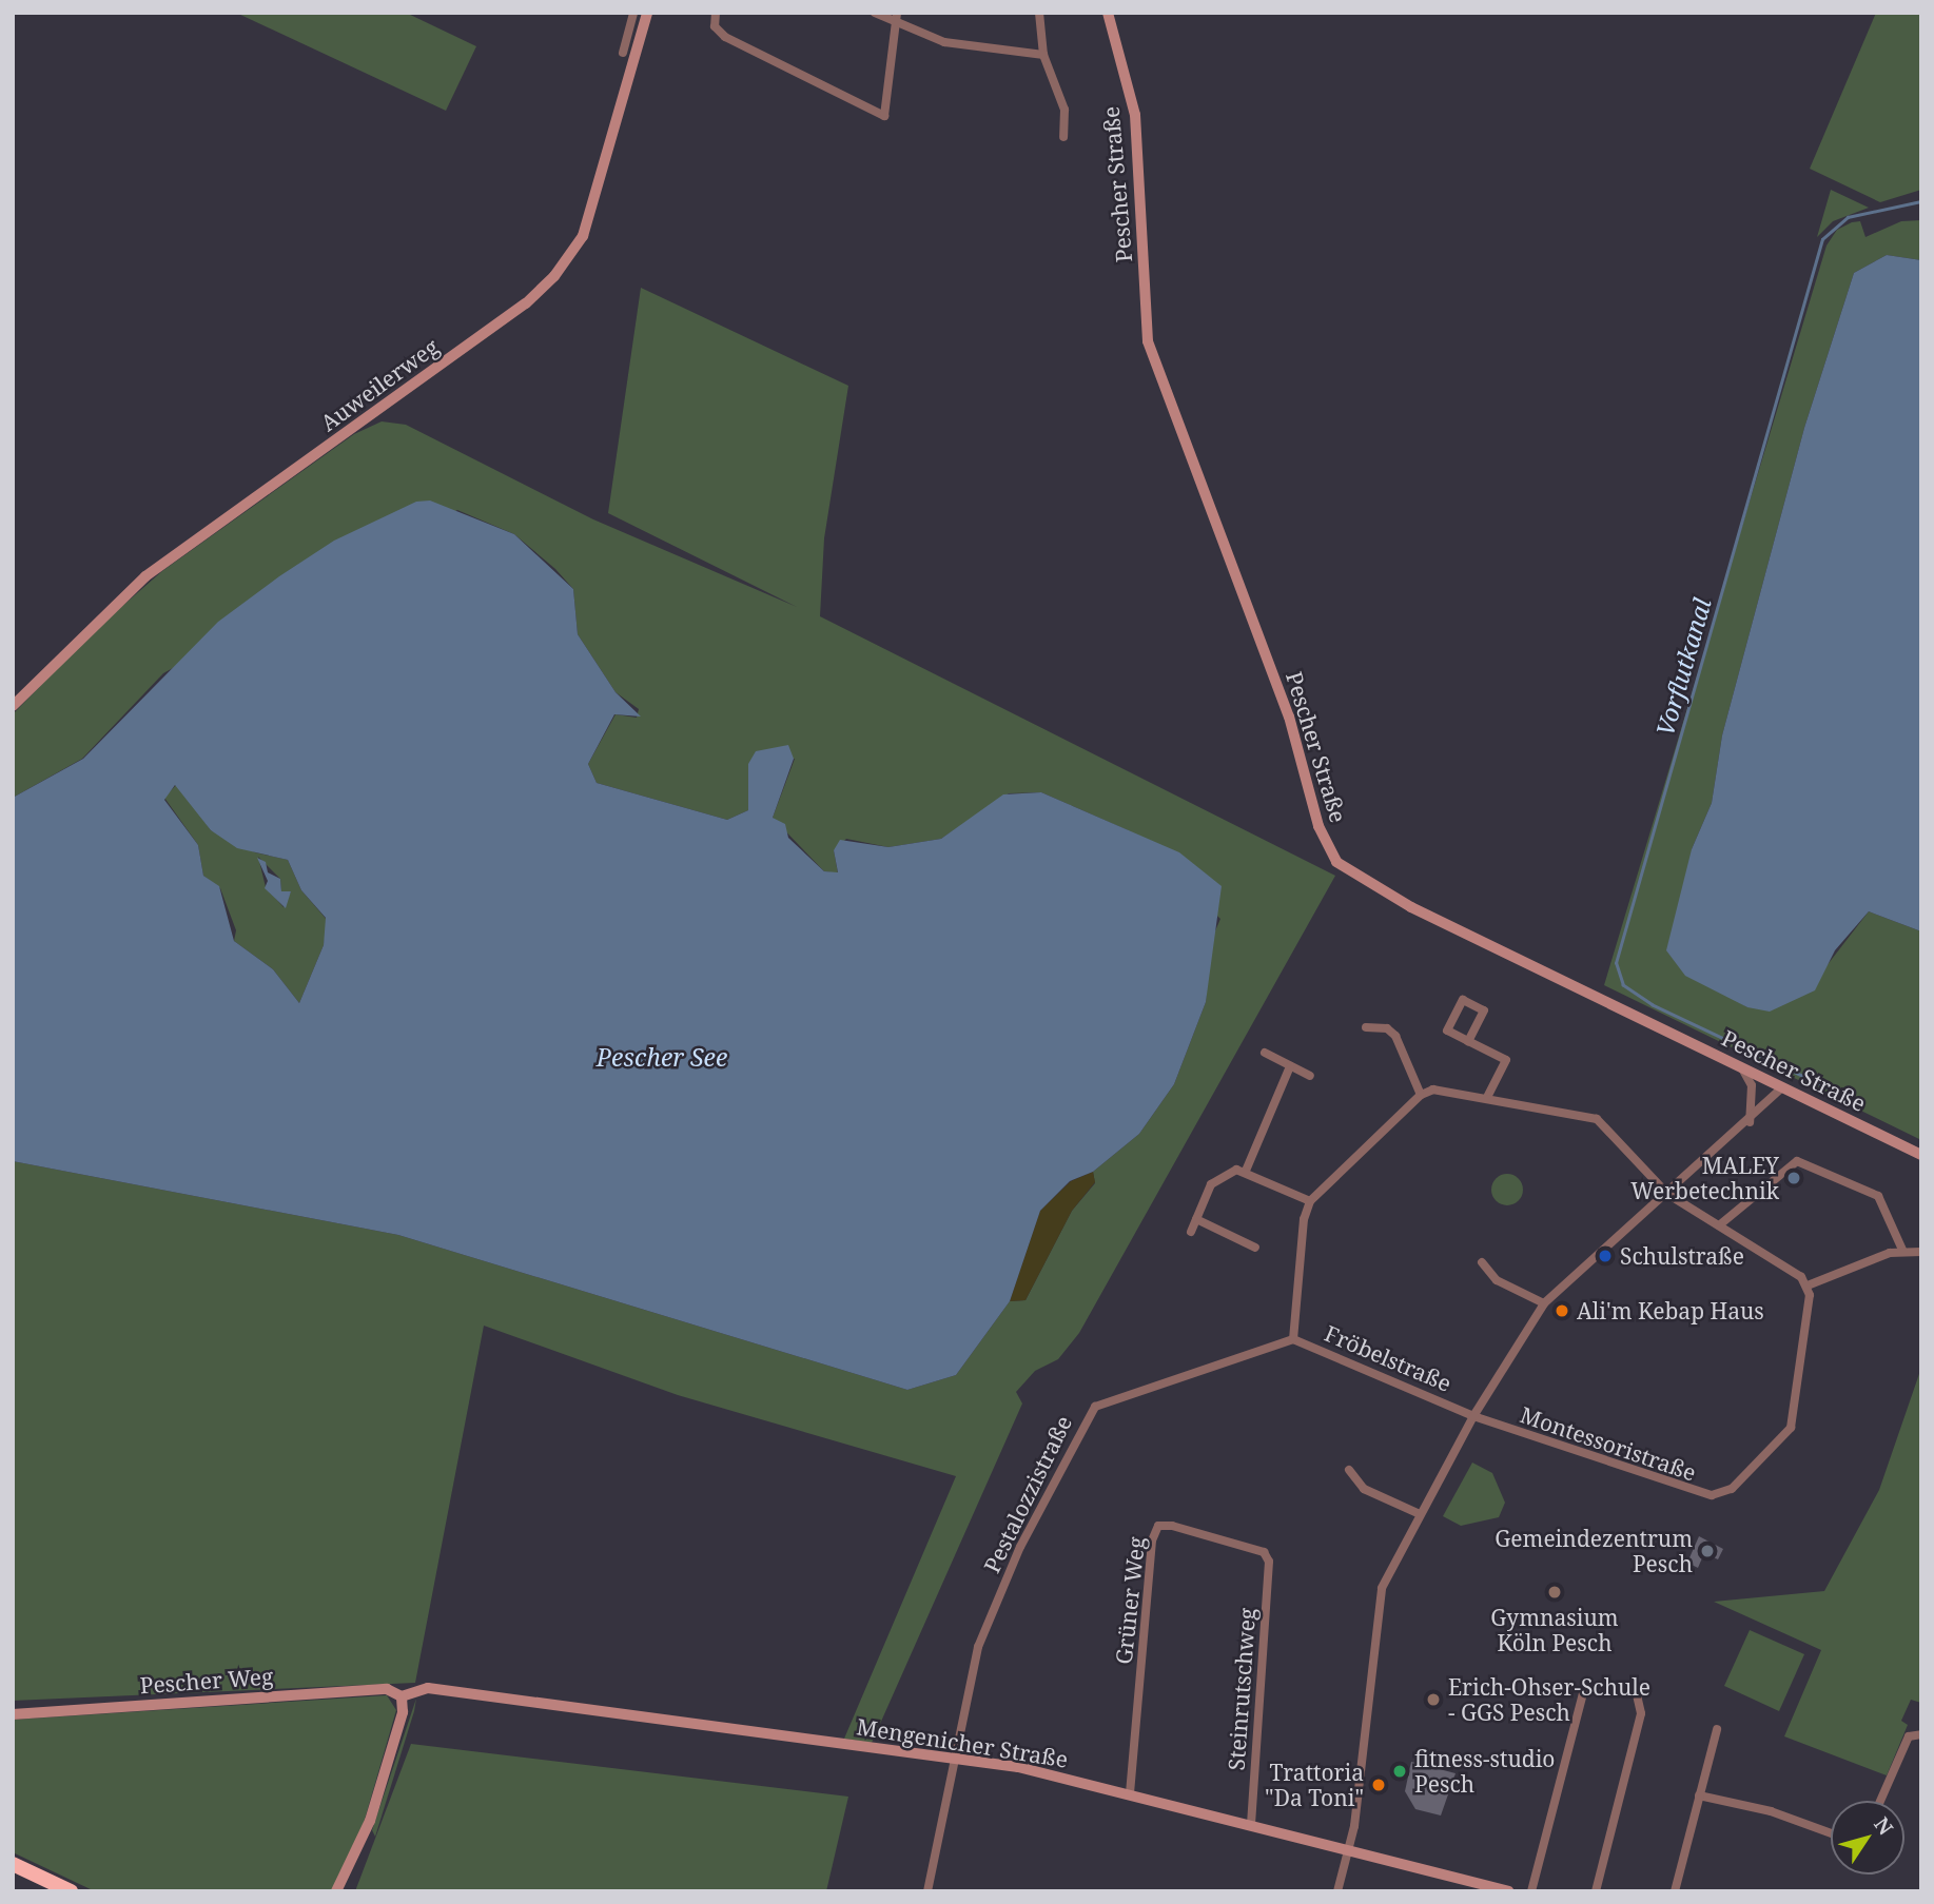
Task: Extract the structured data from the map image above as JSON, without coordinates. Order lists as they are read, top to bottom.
{
  "streets": {
    "street": [
      "Pescher Straße",
      "Auweilerweg",
      "Fröbelstraße",
      "Montessoristraße",
      "Pestalozzistraße",
      "Grüner Weg",
      "Pescher Weg",
      "Steinrutschweg",
      "Mengenicher Straße"
    ]
  },
  "crossings": [
    ["Fröbelstraße", "Montessoristraße"],
    ["Fröbelstraße", "Pestalozzistraße"],
    ["Pestalozzistraße", "Mengenicher Straße"],
    ["Grüner Weg", "Steinrutschweg"],
    ["Grüner Weg", "Mengenicher Straße"],
    ["Pescher Weg", "Mengenicher Straße"],
    ["Steinrutschweg", "Mengenicher Straße"]
  ],
  "water": ["Vorflutkanal", "Pescher See"],
  "places": [
    "MALEY Werbetechnik",
    "Schulstraße",
    "Ali'm Kebap Haus",
    "Gemeindezentrum Pesch",
    "Gymnasium Köln Pesch",
    "Erich-Ohser-Schule - GGS Pesch",
    "fitness-studio Pesch",
    "Trattoria \"Da Toni\""
  ],
  "north": "top right"
}
